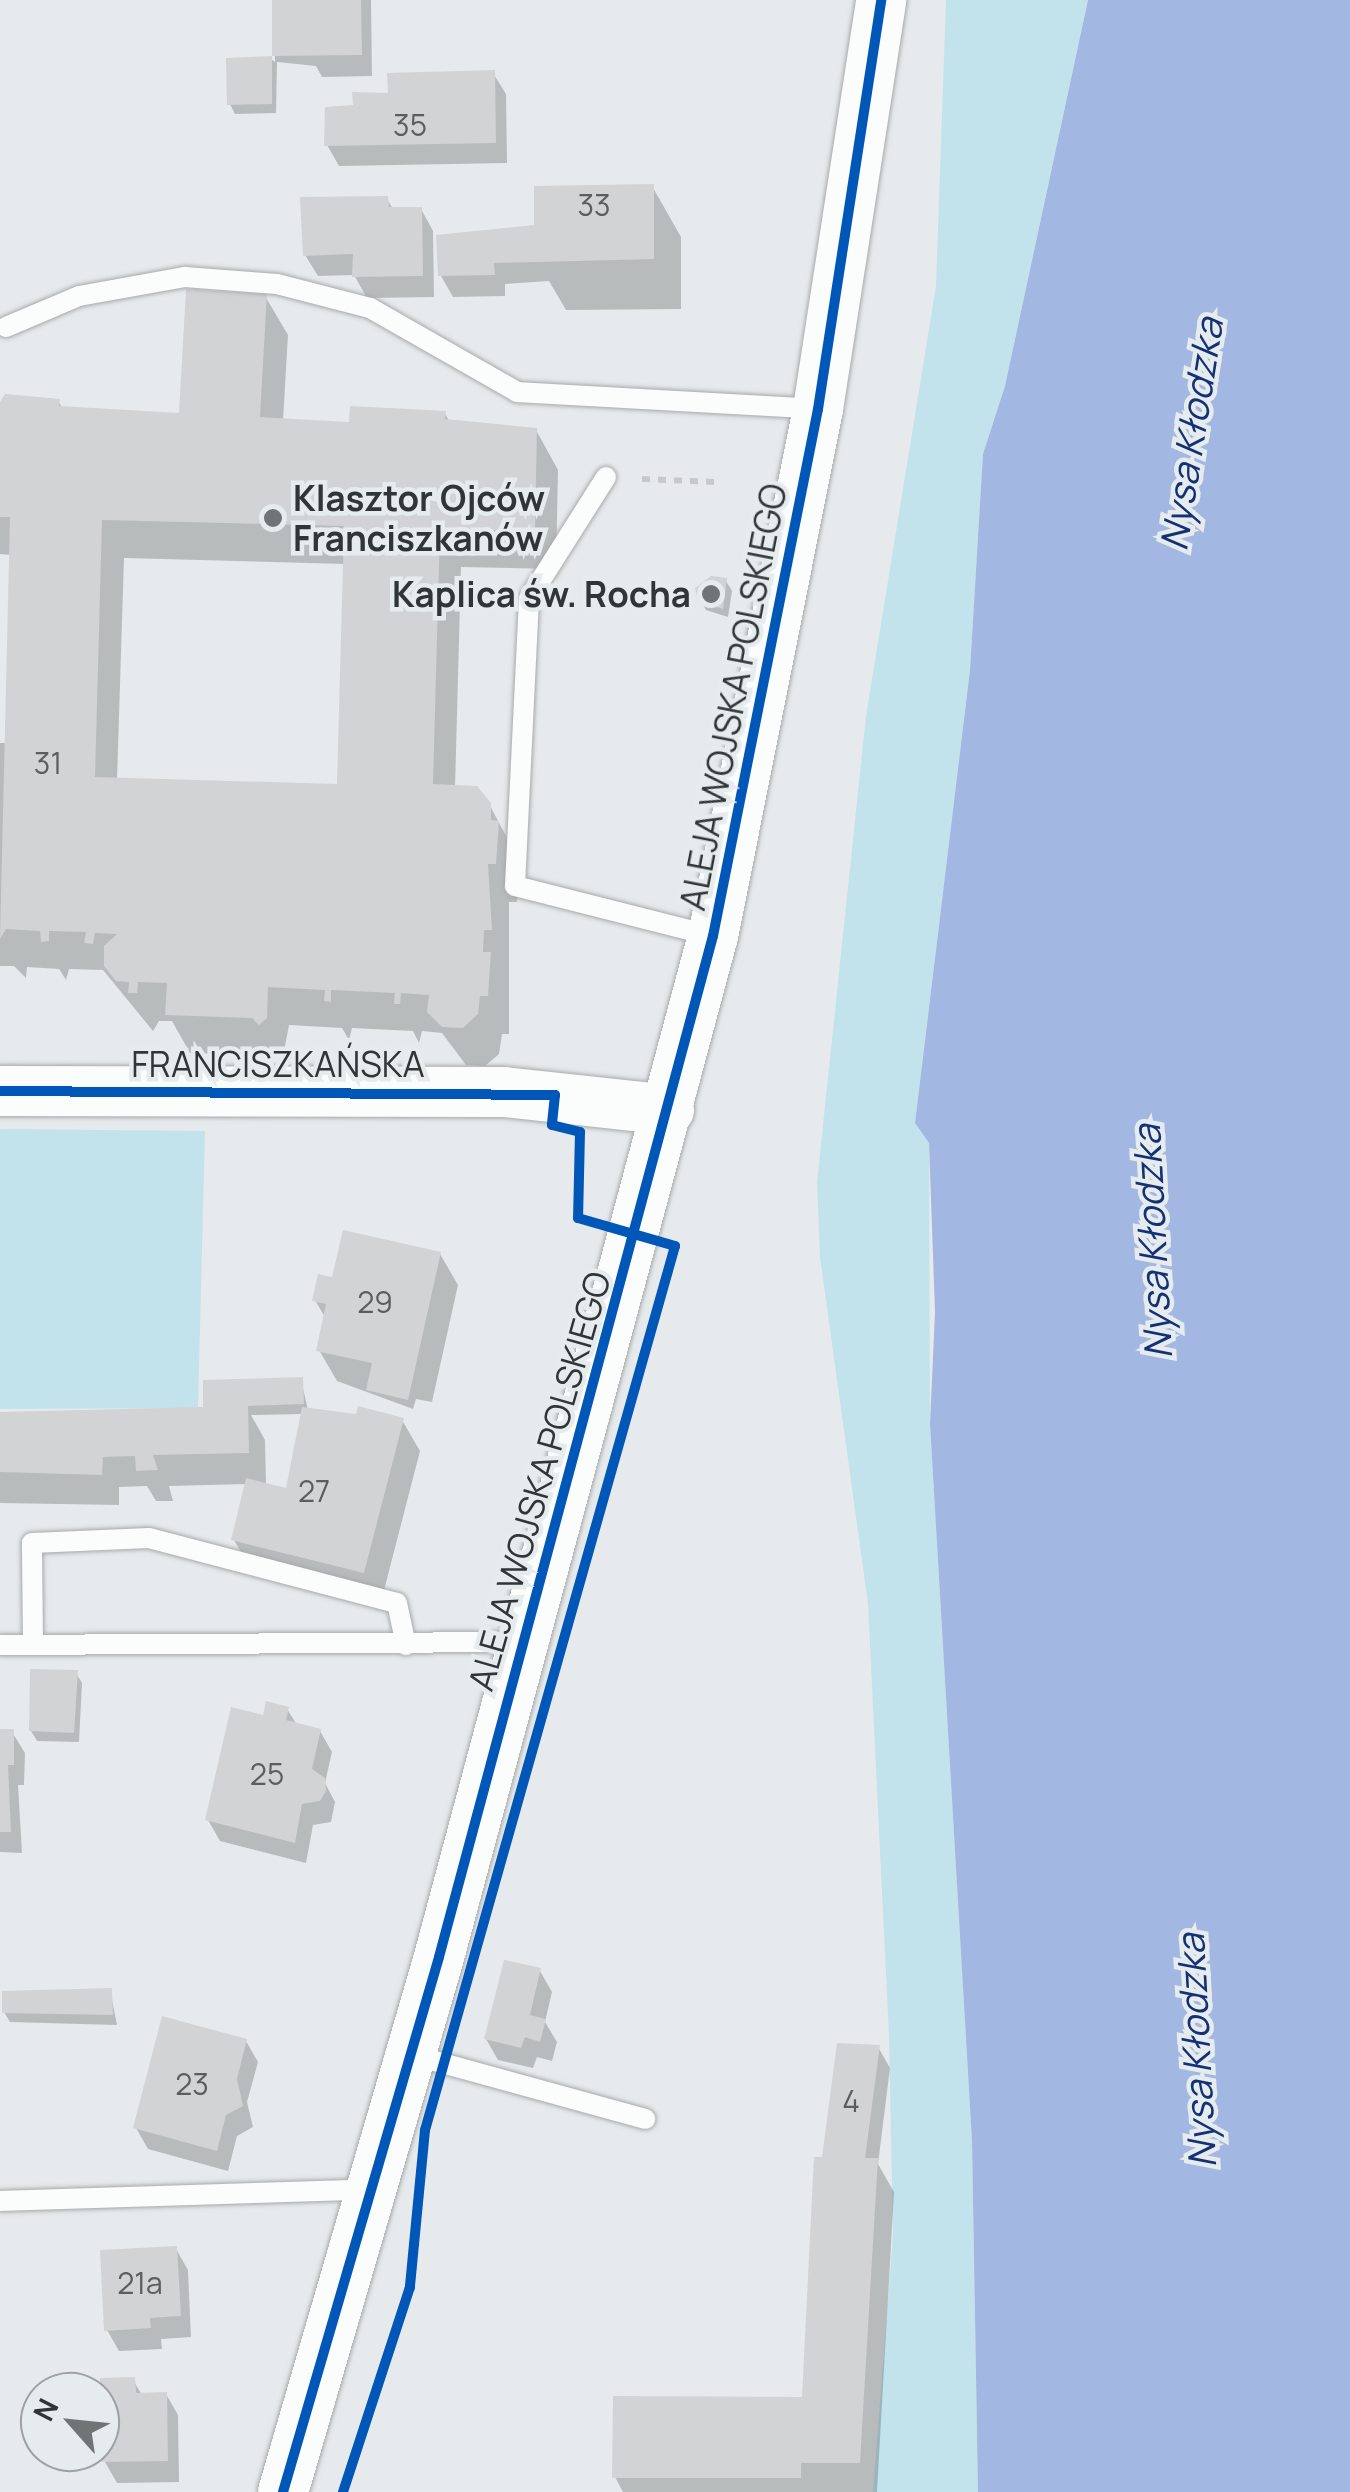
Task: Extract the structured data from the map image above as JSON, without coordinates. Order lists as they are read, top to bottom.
{
  "streets": {
    "street": ["ALEJA WOJSKA POLSKIEGO", "FRANCISZKAŃSKA"]
  },
  "crossings": [
    ["ALEJA WOJSKA POLSKIEGO", "FRANCISZKAŃSKA"]
  ],
  "water": ["Nysa Kłodzka"],
  "places": ["Klasztor Ojców Franciszkanów", "Kaplica św. Rocha"],
  "house_numbers": [
    "35",
    "33",
    "31",
    "29",
    "27",
    "25",
    "23",
    "4",
    "21a"
  ],
  "north": "top left"
}
